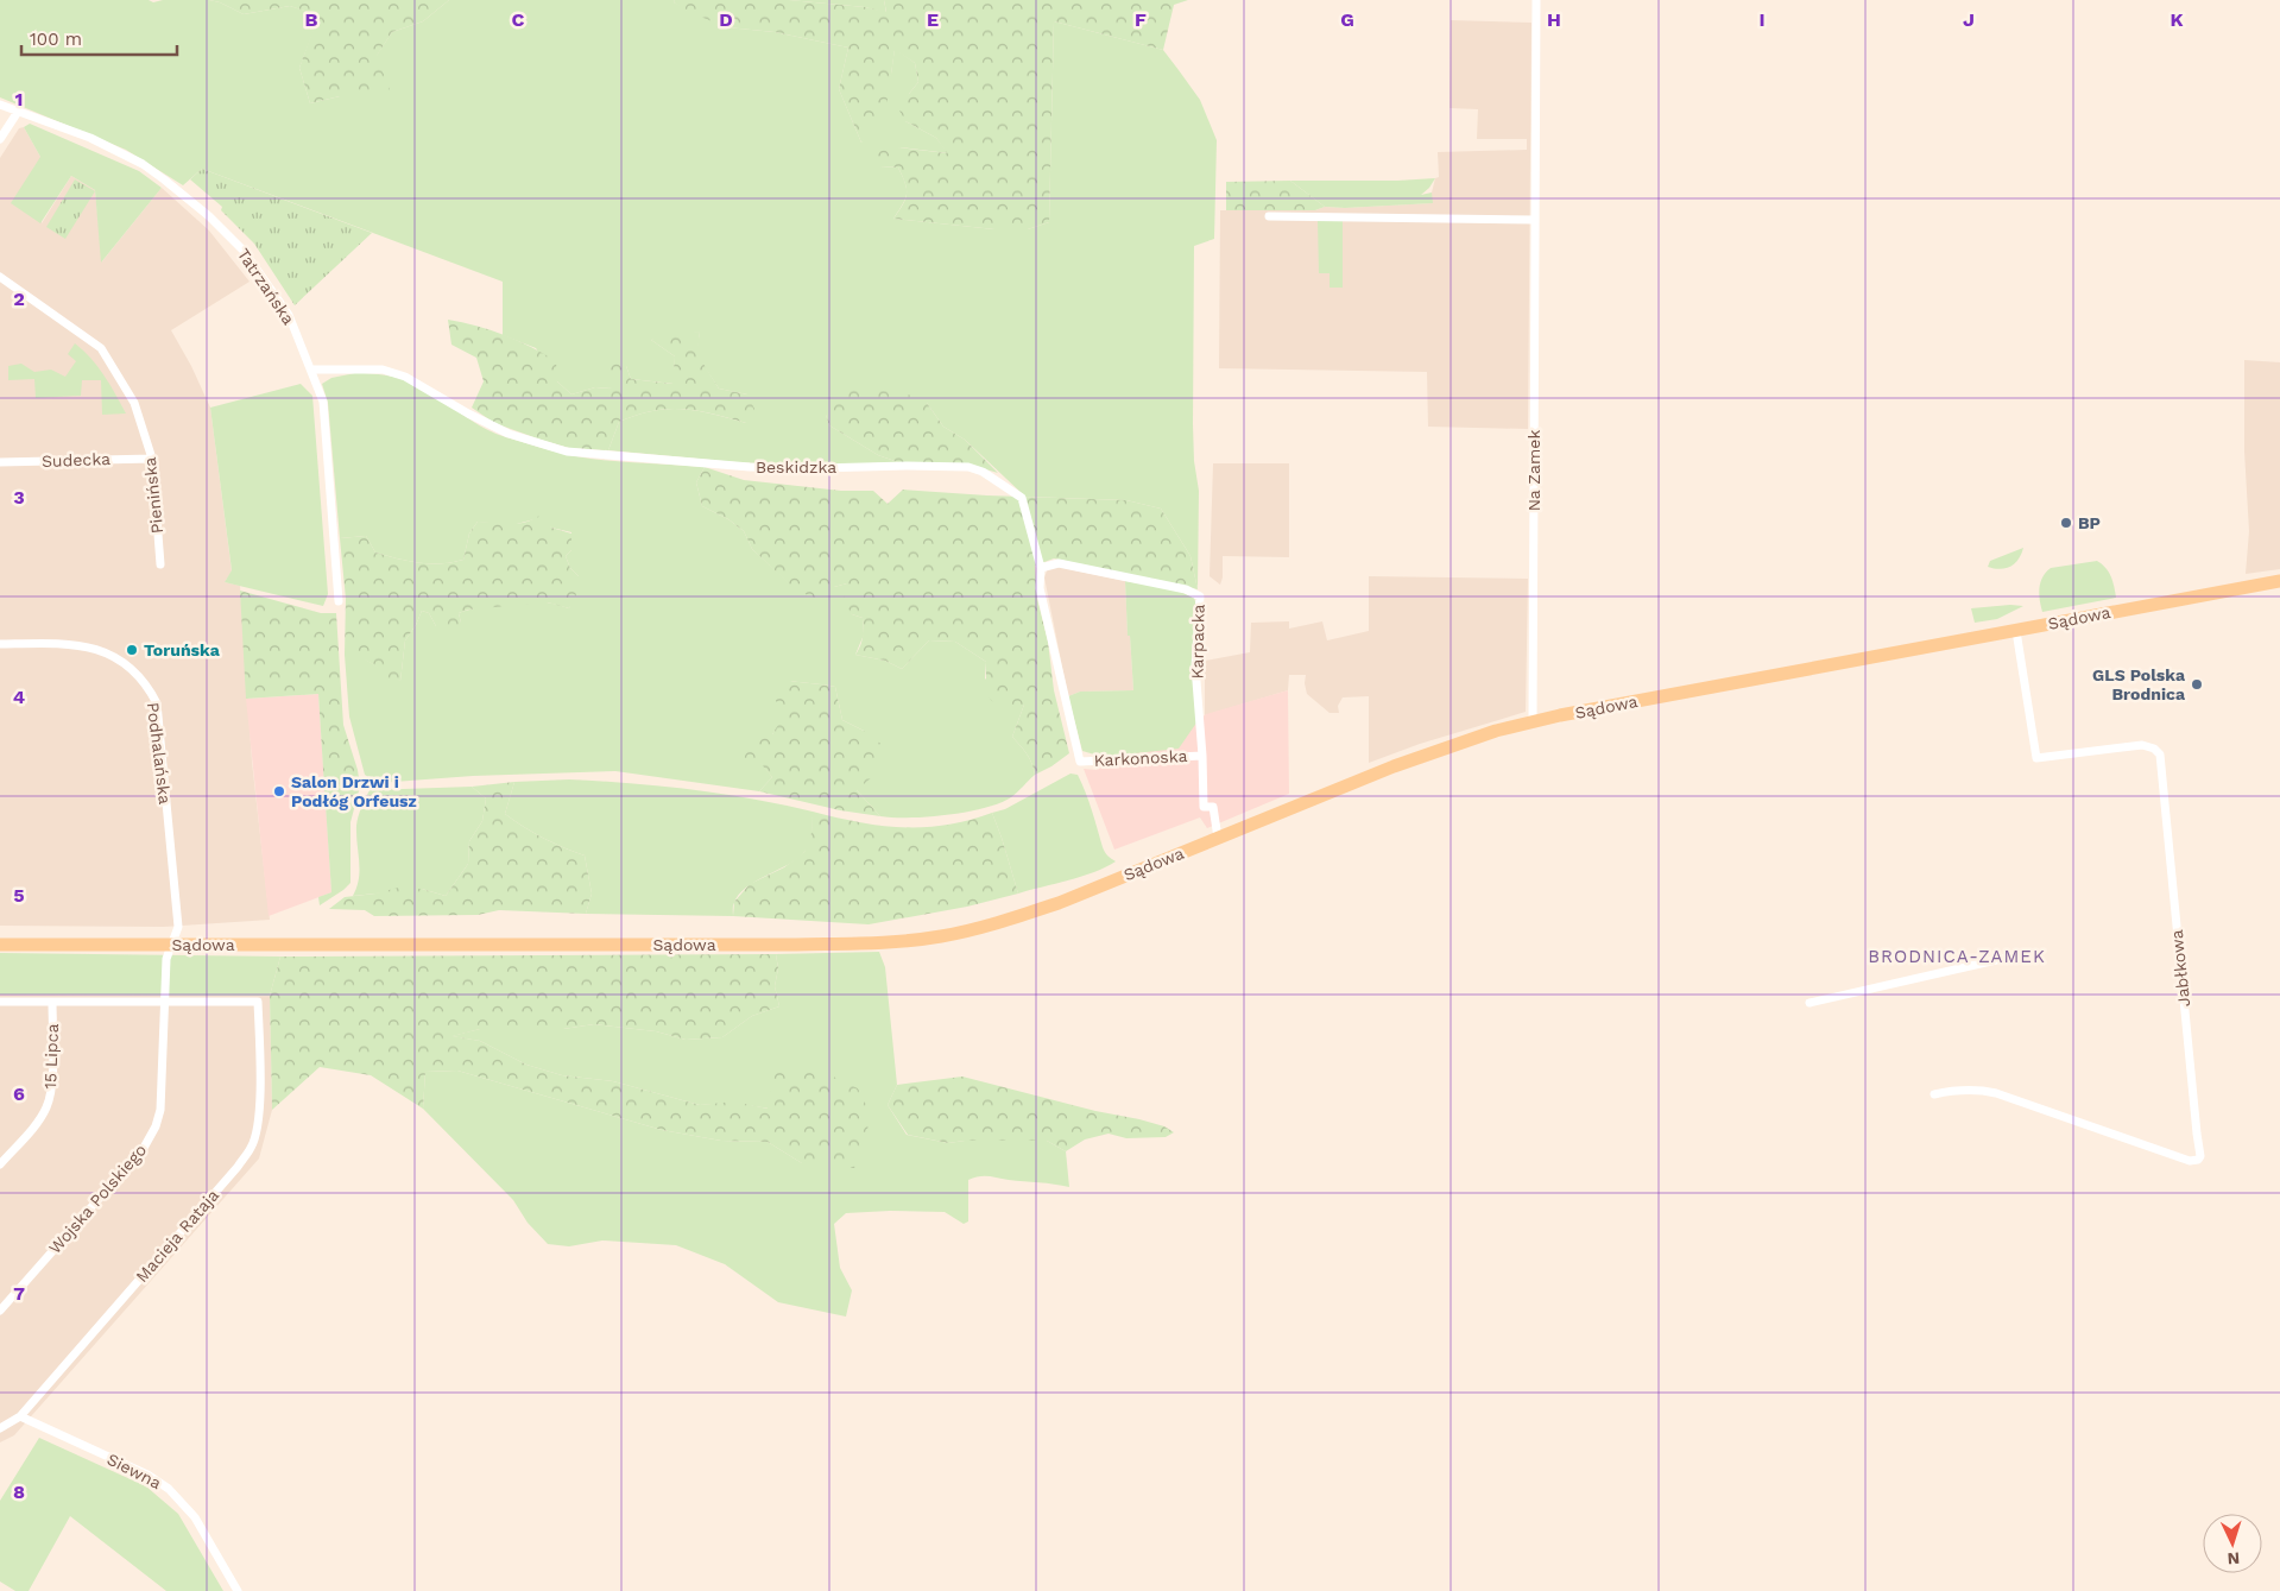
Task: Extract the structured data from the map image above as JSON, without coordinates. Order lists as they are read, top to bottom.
{
  "streets": {
    "main road": ["Sądowa"],
    "street": [
      "Tatrzańska",
      "Sudecka",
      "Beskidzka",
      "Na Zamek",
      "Pienińska",
      "Karpacka",
      "Podhalańska",
      "Karkonoska",
      "Jabłkowa",
      "15 Lipca",
      "Wojska Polskiego",
      "Macieja Rataja",
      "Siewna"
    ]
  },
  "crossings": [
    ["Tatrzańska", "Beskidzka"],
    ["Sudecka", "Pienińska"],
    ["Beskidzka", "Karpacka"],
    ["Beskidzka", "Karkonoska"],
    ["Na Zamek", "Sądowa"],
    ["Sądowa", "Karpacka"],
    ["Sądowa", "Podhalańska"],
    ["Sądowa", "Jabłkowa"],
    ["Sądowa", "Wojska Polskiego"],
    ["Karpacka", "Karkonoska"],
    ["Podhalańska", "Wojska Polskiego"],
    ["Wojska Polskiego", "Macieja Rataja"],
    ["Macieja Rataja", "Siewna"]
  ],
  "districts": ["BRODNICA-ZAMEK"],
  "places": [
    "BP",
    "Toruńska",
    "GLS Polska Brodnica",
    "Salon Drzwi i Podłóg Orfeusz"
  ],
  "scale_bar": "100 m",
  "north": "bottom",
  "grid": {
    "columns": [
      "B",
      "C",
      "D",
      "E",
      "F",
      "G",
      "H",
      "I",
      "J",
      "K"
    ],
    "rows": [
      "1",
      "2",
      "3",
      "4",
      "5",
      "6",
      "7",
      "8"
    ]
  }
}
